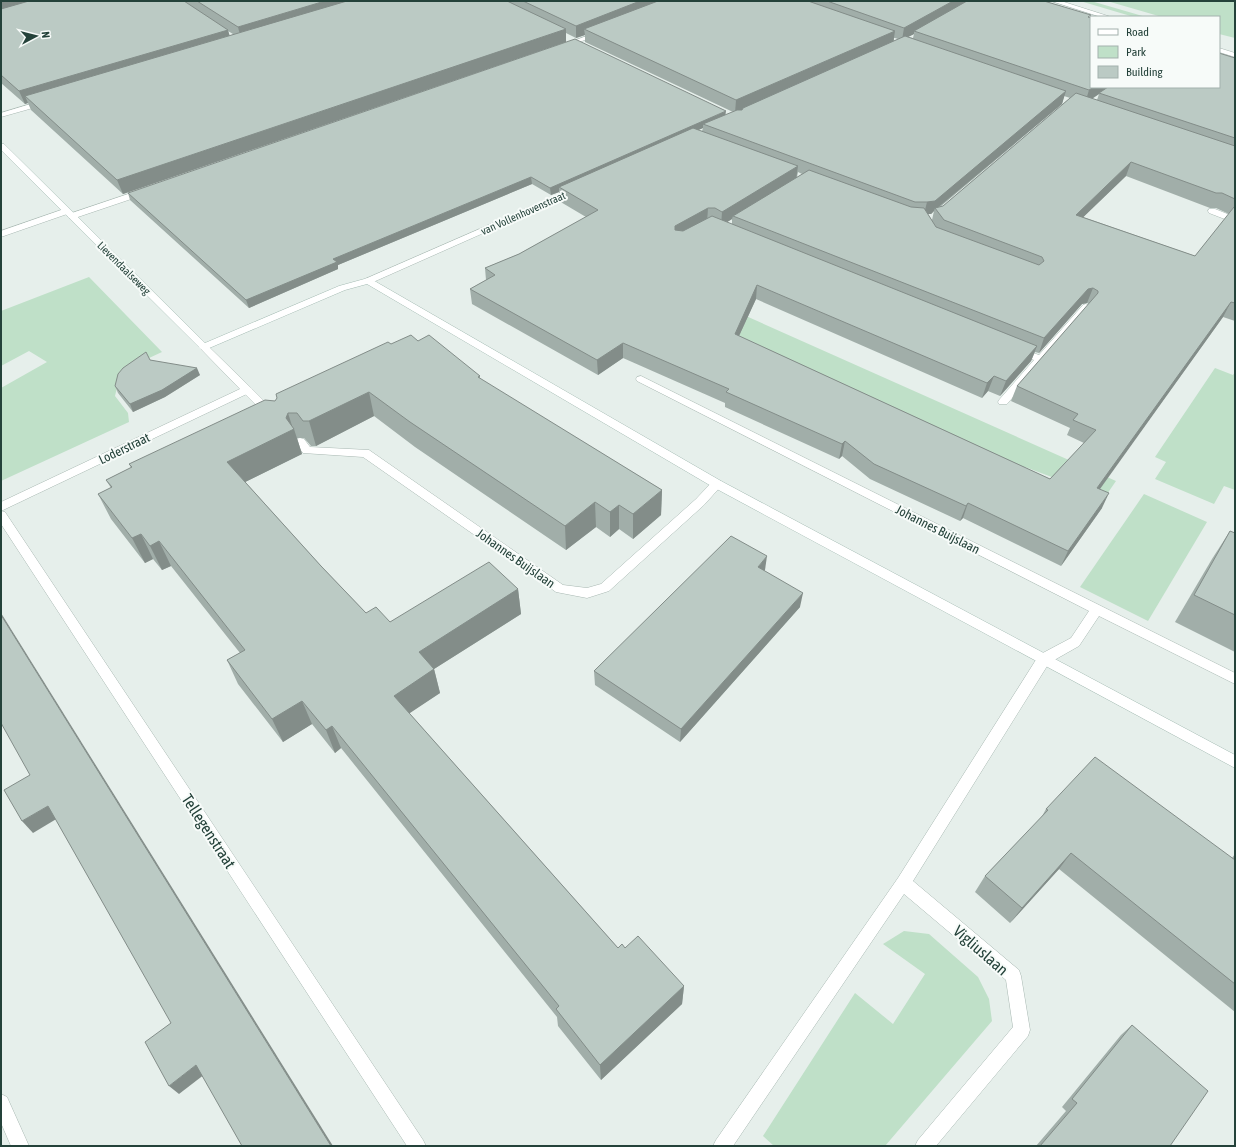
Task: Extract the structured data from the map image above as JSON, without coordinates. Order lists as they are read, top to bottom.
{
  "streets": {
    "street": [
      "van Vollenhovenstraat",
      "Lievendaalseweg",
      "Loderstraat",
      "Johannes Buijslaan",
      "Tellegenstraat",
      "Vigliuslaan"
    ]
  },
  "crossings": [
    ["Lievendaalseweg", "Loderstraat"]
  ],
  "legend": ["Road", "Park", "Building"],
  "north": "right"
}
